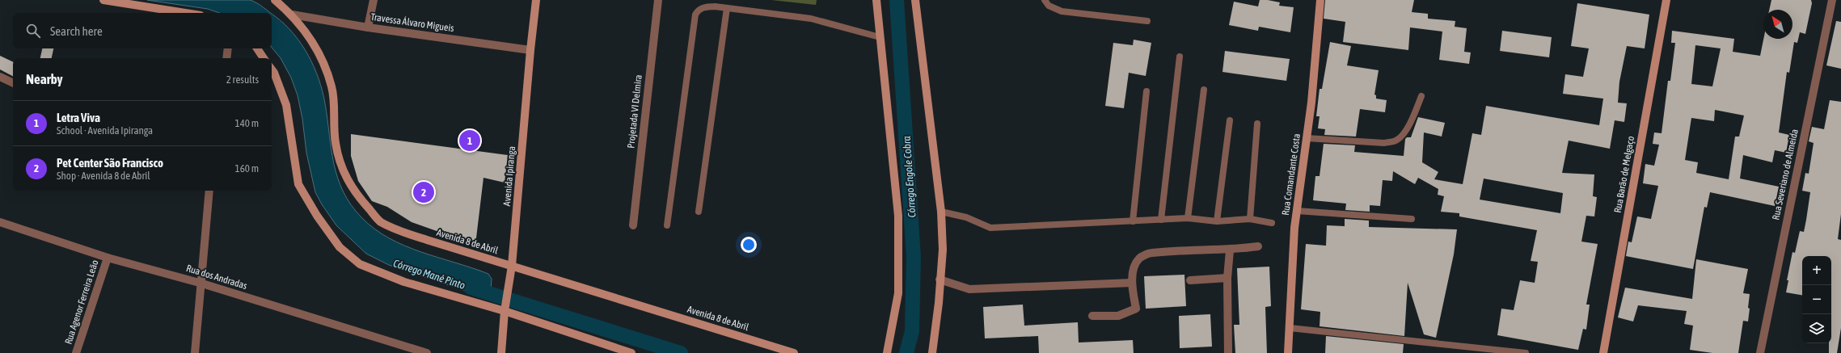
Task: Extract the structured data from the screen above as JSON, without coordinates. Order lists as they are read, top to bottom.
{
  "streets": {
    "street": [
      "Travessa Álvaro Migueis",
      "Projetada VI Delmira",
      "Rua Comandante Costa",
      "Rua Barão de Melgaço",
      "Rua Severiano de Almeida",
      "Avenida Ipiranga",
      "Avenida 8 de Abril",
      "Rua dos Andradas",
      "Rua Agenor Ferreira Leão"
    ]
  },
  "crossings": [
    ["Travessa Álvaro Migueis", "Avenida Ipiranga"],
    ["Travessa Álvaro Migueis", "Avenida 8 de Abril"],
    ["Avenida Ipiranga", "Avenida 8 de Abril"],
    ["Rua dos Andradas", "Rua Agenor Ferreira Leão"]
  ],
  "water": ["Córrego Engole Cobra", "Córrego Mané Pinto"],
  "north": "top left",
  "page": {
    "search": "Search here",
    "heading": ["Nearby", "2 results"],
    "list": [
      {
        "mark": "1",
        "name": "Letra Viva",
        "note": "School · Avenida Ipiranga",
        "value": "140 m"
      },
      {
        "mark": "2",
        "name": "Pet Center São Francisco",
        "note": "Shop · Avenida 8 de Abril",
        "value": "160 m"
      }
    ],
    "pins": ["1", "2"],
    "map_buttons": ["+", "−"]
  }
}
